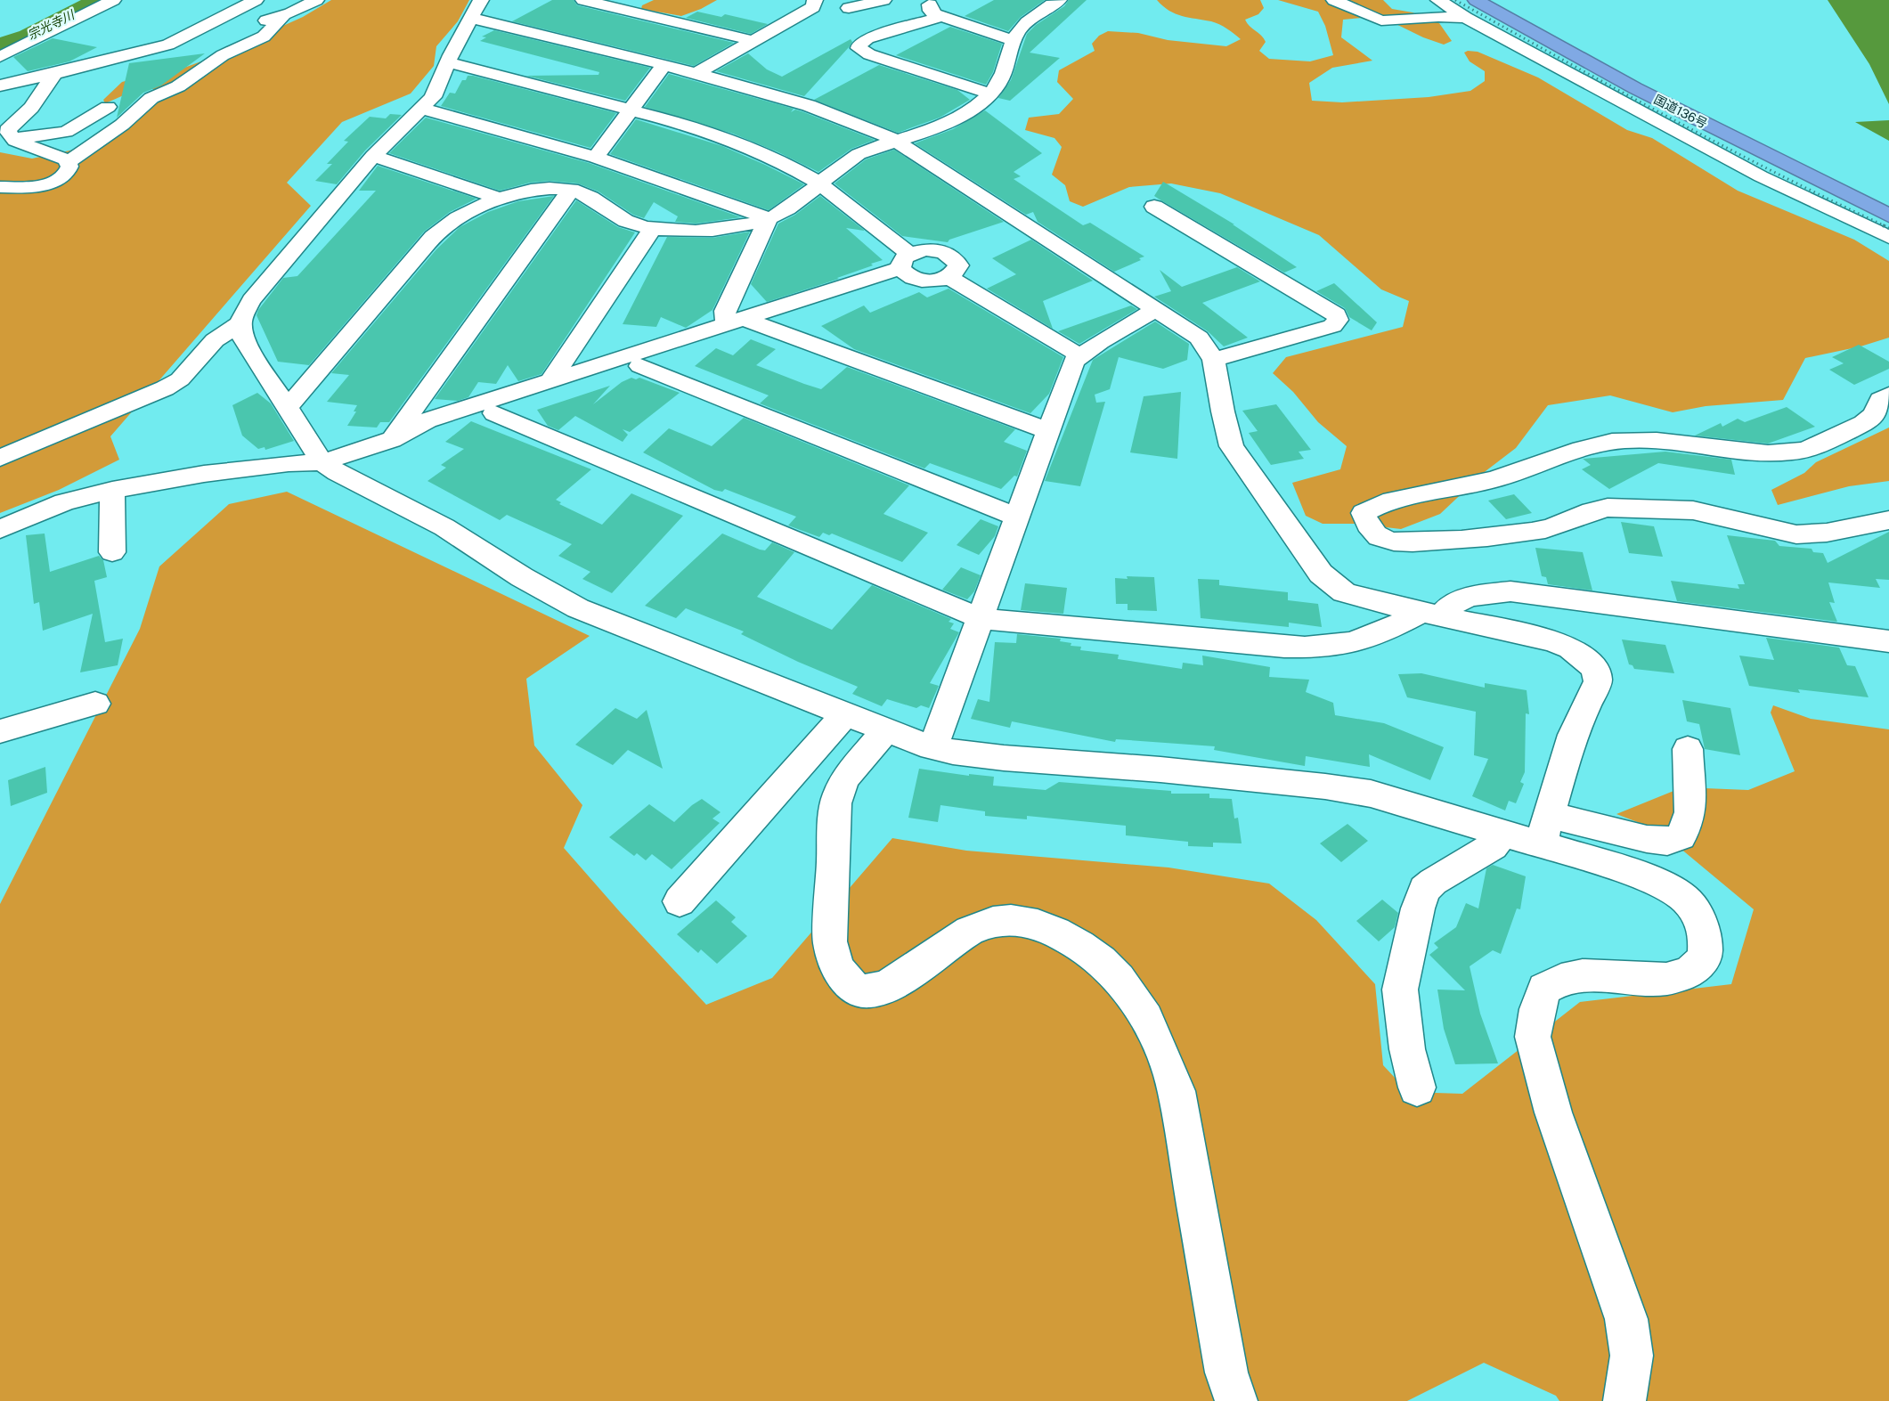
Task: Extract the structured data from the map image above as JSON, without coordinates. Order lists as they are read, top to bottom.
{
  "streets": {
    "highway": ["国道136号"]
  },
  "water": ["宗光寺川"]
}
